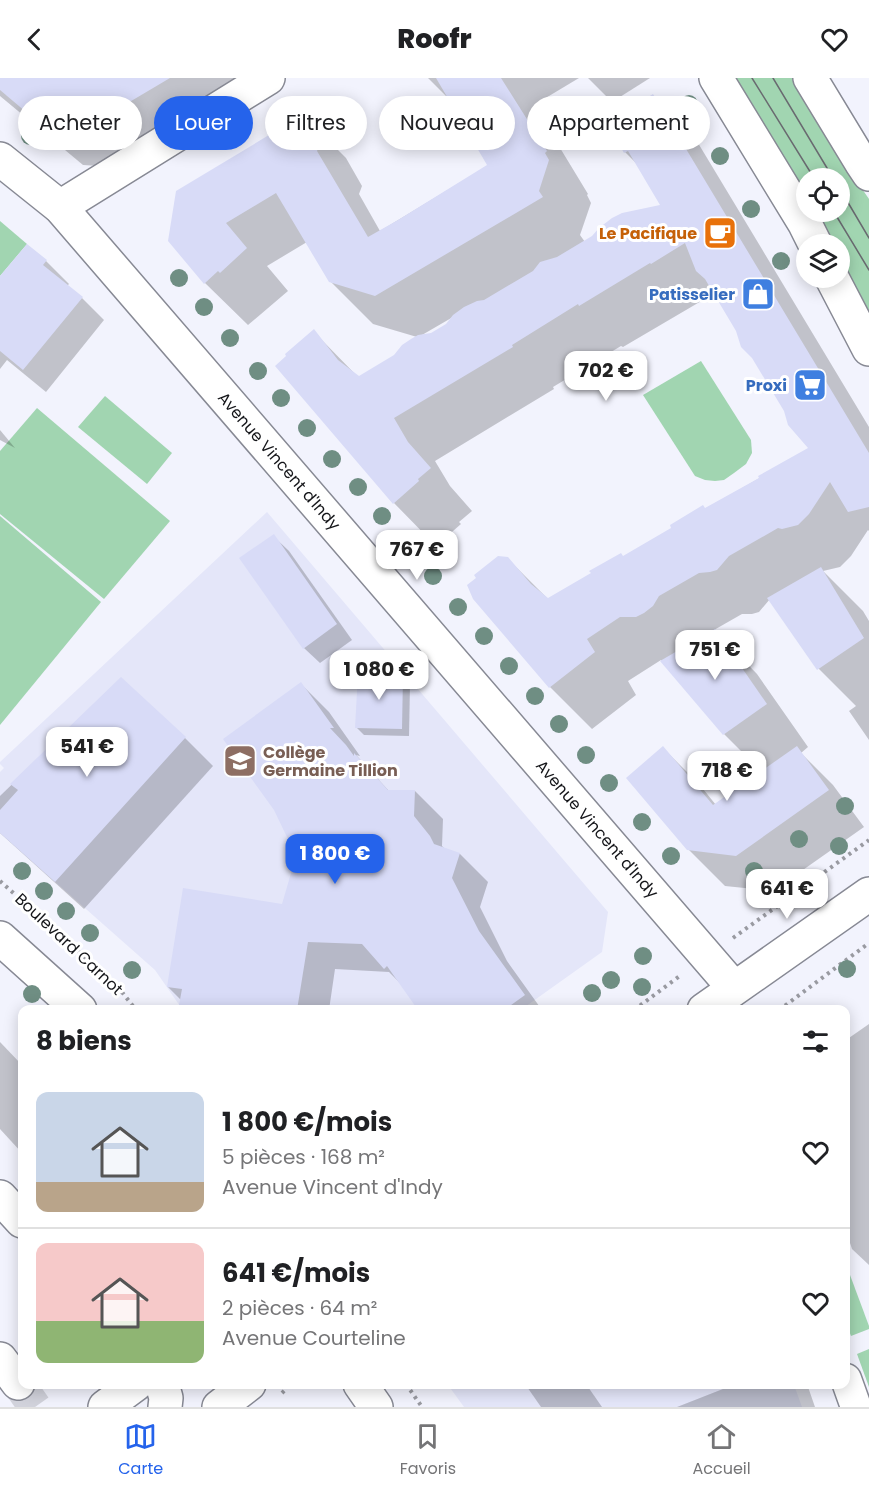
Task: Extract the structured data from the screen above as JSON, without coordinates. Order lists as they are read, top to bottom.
{
  "streets": {
    "main road": ["Avenue Vincent d'Indy"],
    "path": ["Boulevard Carnot"]
  },
  "places": {
    "cafe": ["Le Pacifique"],
    "shop": ["Patisselier"],
    "supermarket": ["Proxi"],
    "school or university": ["Collège Germaine Tillion"]
  },
  "page": {
    "header": "Roofr",
    "chip": [
      "Acheter",
      "Louer",
      "Filtres",
      "Nouveau",
      "Appartement"
    ],
    "price": [
      "702 €",
      "767 €",
      "751 €",
      "1 080 €",
      "541 €",
      "718 €",
      "1 800 €",
      "641 €"
    ],
    "heading": "8 biens",
    "list": [
      {
        "name": "1 800 €/mois",
        "note": "5 pièces · 168 m² · Avenue Vincent d'Indy"
      },
      {
        "name": "641 €/mois",
        "note": "2 pièces · 64 m² · Avenue Courteline"
      }
    ],
    "tabs": ["Carte", "Favoris", "Accueil"]
  }
}
